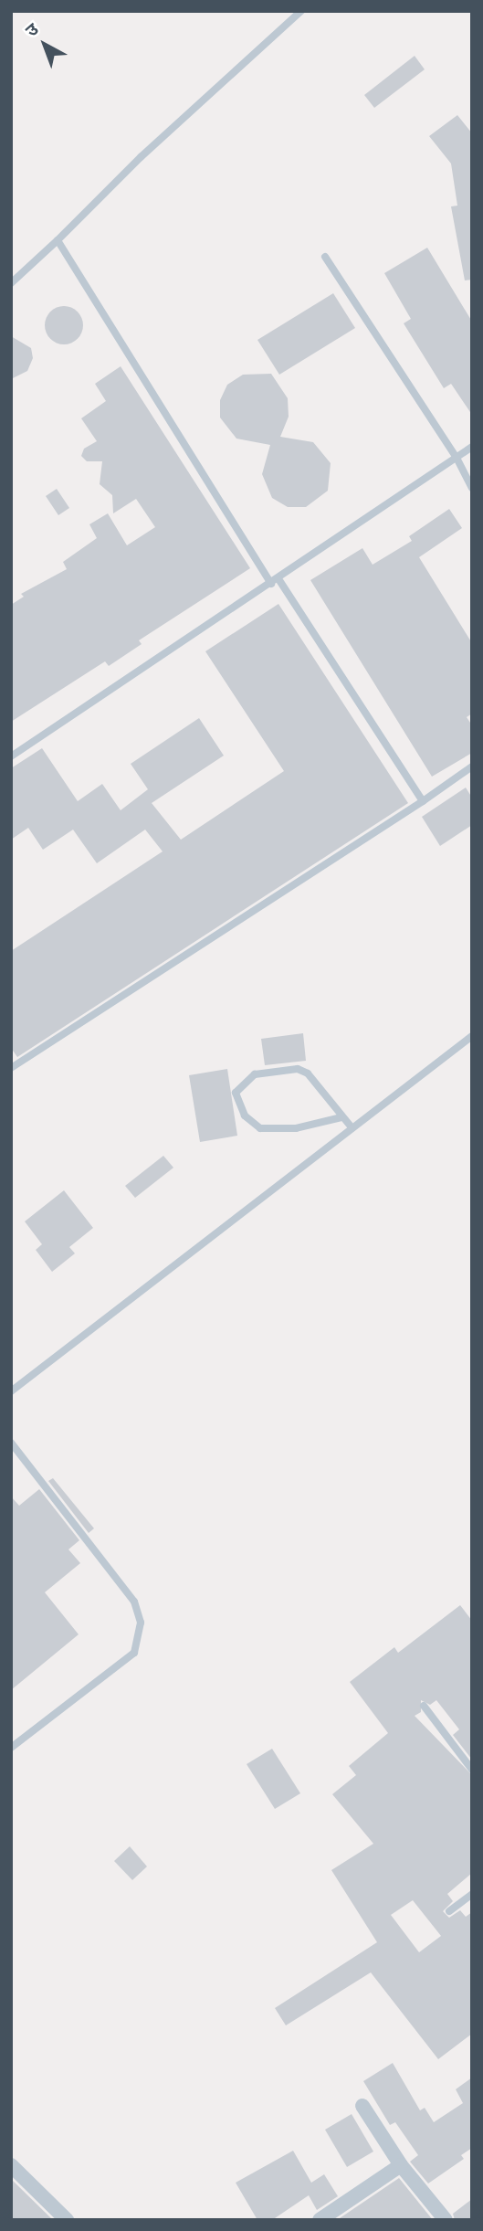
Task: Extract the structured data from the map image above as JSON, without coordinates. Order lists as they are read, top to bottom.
{
  "north": "top left"
}
